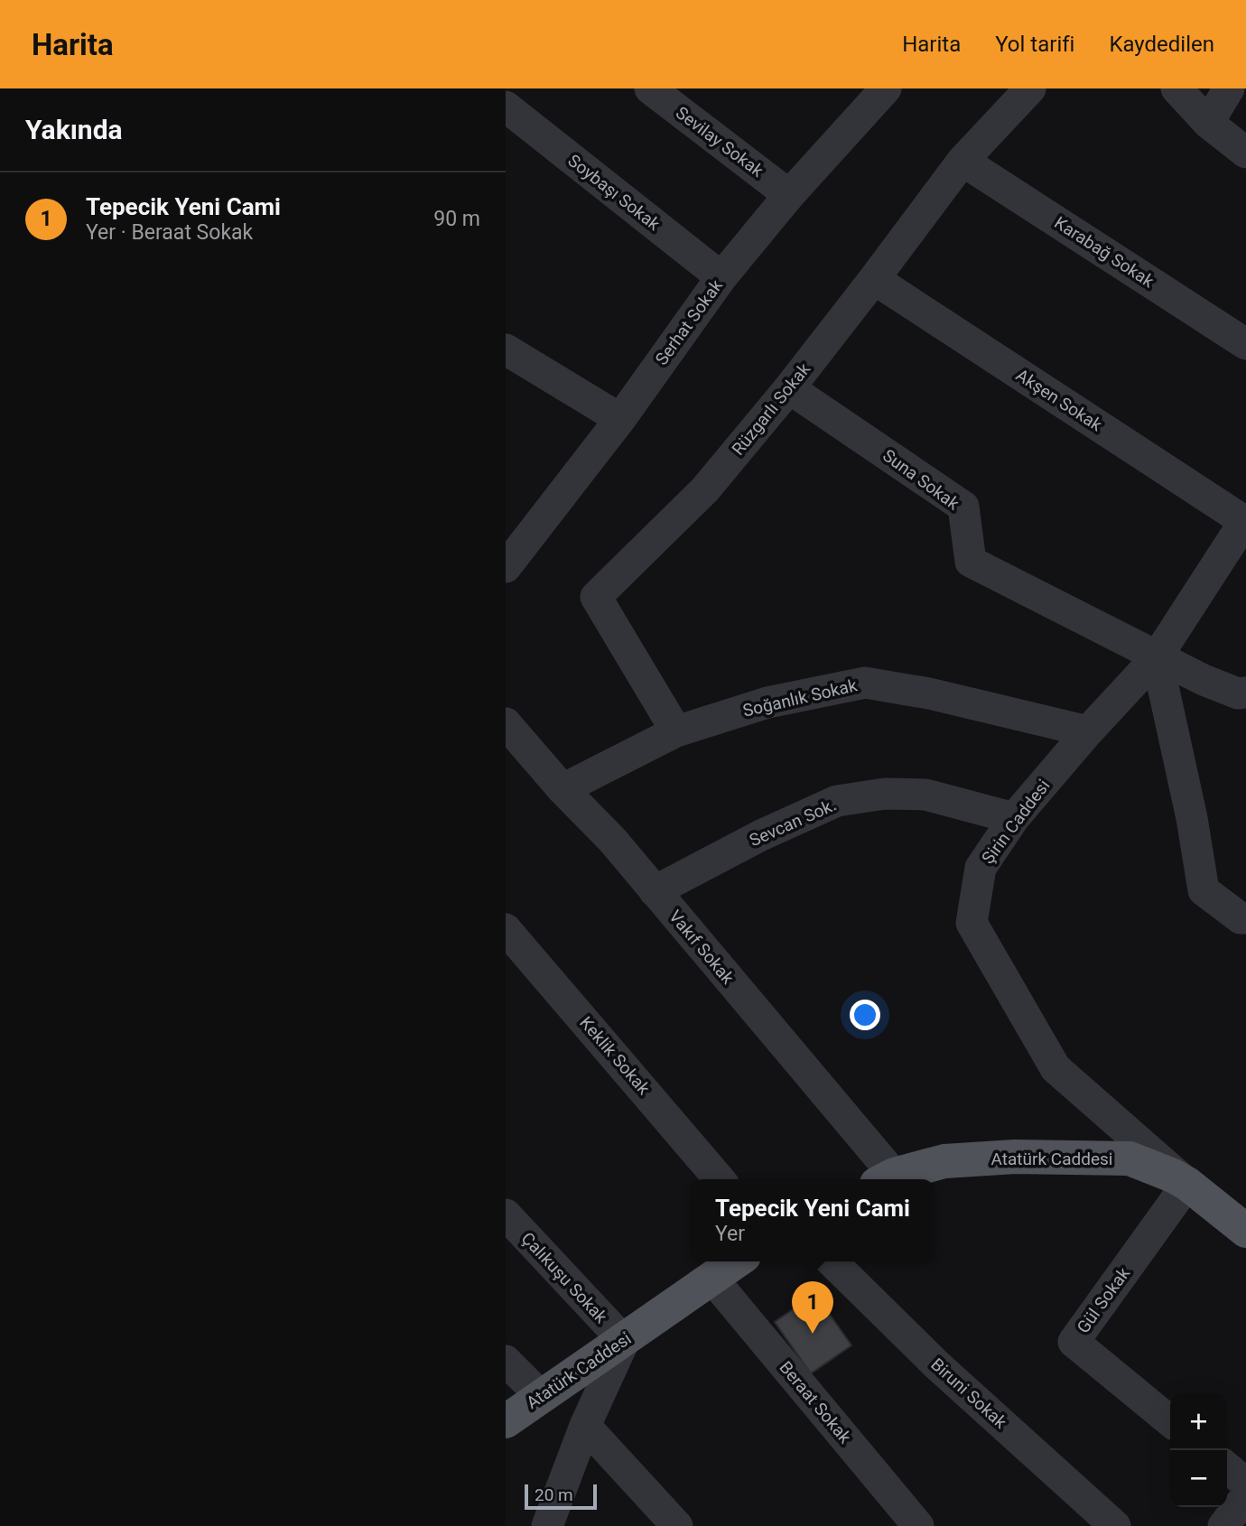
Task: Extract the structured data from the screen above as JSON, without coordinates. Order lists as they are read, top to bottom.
{
  "streets": {
    "main road": ["Atatürk Caddesi"],
    "street": [
      "Sevilay Sokak",
      "Soybaşı Sokak",
      "Karabağ Sokak",
      "Serhat Sokak",
      "Akşen Sokak",
      "Rüzgarlı Sokak",
      "Suna Sokak",
      "Soğanlık Sokak",
      "Şirin Caddesi",
      "Sevcan Sok.",
      "Vakıf Sokak",
      "Keklik Sokak",
      "Çalıkuşu Sokak",
      "Gül Sokak",
      "Biruni Sokak",
      "Beraat Sokak"
    ]
  },
  "crossings": [
    ["Sevilay Sokak", "Serhat Sokak"],
    ["Soybaşı Sokak", "Serhat Sokak"],
    ["Karabağ Sokak", "Rüzgarlı Sokak"],
    ["Akşen Sokak", "Rüzgarlı Sokak"],
    ["Akşen Sokak", "Şirin Caddesi"],
    ["Rüzgarlı Sokak", "Suna Sokak"],
    ["Rüzgarlı Sokak", "Soğanlık Sokak"],
    ["Suna Sokak", "Şirin Caddesi"],
    ["Soğanlık Sokak", "Şirin Caddesi"],
    ["Soğanlık Sokak", "Vakıf Sokak"],
    ["Şirin Caddesi", "Sevcan Sok."],
    ["Şirin Caddesi", "Atatürk Caddesi"],
    ["Şirin Caddesi", "Gül Sokak"],
    ["Sevcan Sok.", "Vakıf Sokak"],
    ["Vakıf Sokak", "Atatürk Caddesi"],
    ["Atatürk Caddesi", "Çalıkuşu Sokak"],
    ["Atatürk Caddesi", "Gül Sokak"],
    ["Atatürk Caddesi", "Beraat Sokak"]
  ],
  "scale_bar": "20 m",
  "page": {
    "header": "Harita",
    "nav": ["Harita", "Yol tarifi", "Kaydedilen"],
    "heading": "Yakında",
    "list": [
      {
        "mark": "1",
        "name": "Tepecik Yeni Cami",
        "note": "Yer · Beraat Sokak",
        "value": "90 m"
      }
    ],
    "popup": ["Tepecik Yeni Cami", "Yer"],
    "pins": "1",
    "map_buttons": ["+", "−"],
    "scale": "20 m"
  }
}
